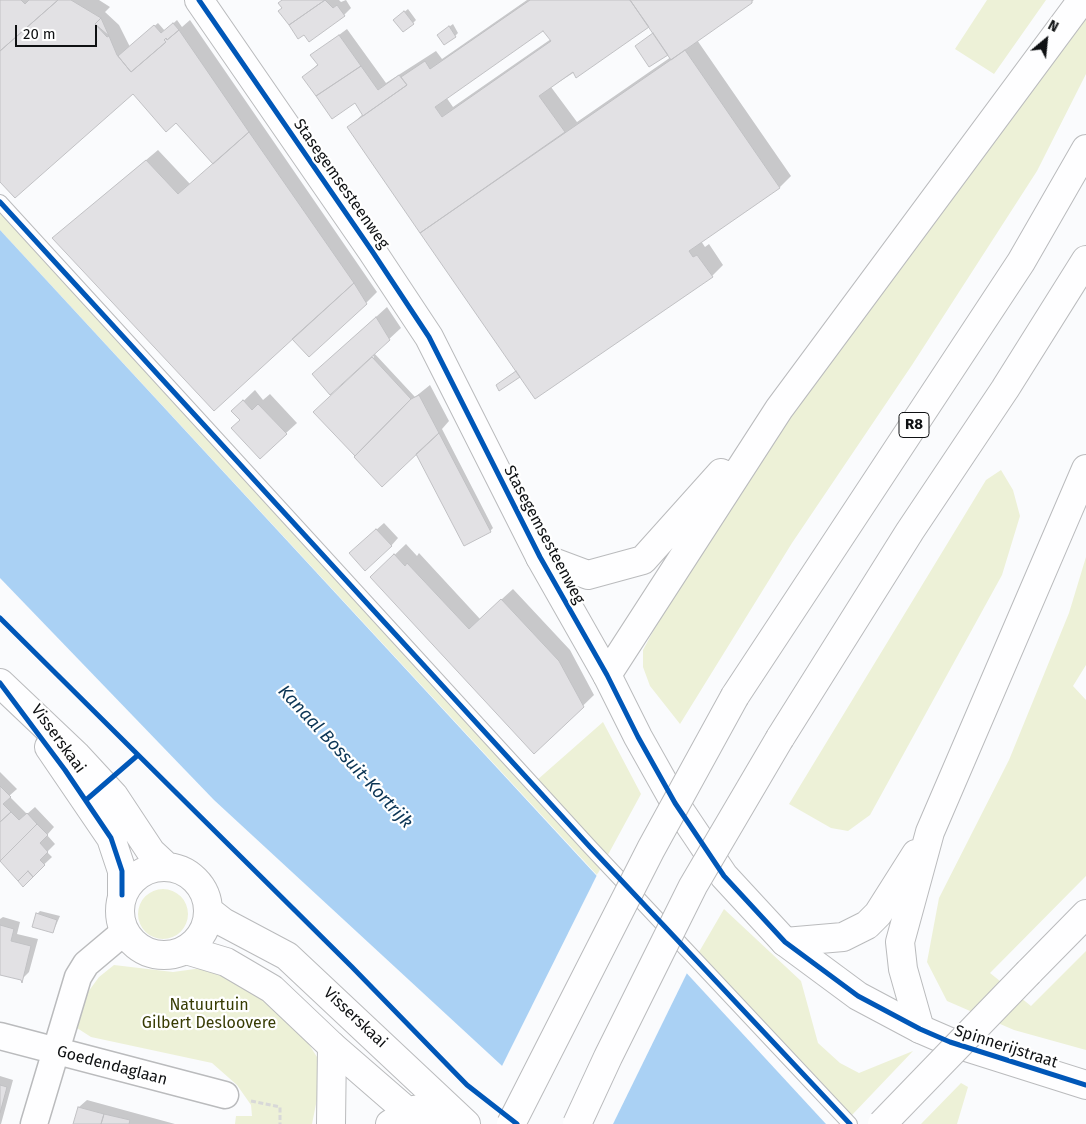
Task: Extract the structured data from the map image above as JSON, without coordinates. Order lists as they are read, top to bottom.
{
  "streets": {
    "main road": [
      "Stasegemsesteenweg",
      "R8",
      "Visserskaai",
      "Spinnerijstraat"
    ],
    "street": ["Goedendaglaan"]
  },
  "crossings": [
    ["Stasegemsesteenweg", "Spinnerijstraat"]
  ],
  "water": ["Kanaal Bossuit-Kortrijk"],
  "parks": ["Natuurtuin Gilbert Desloovere"],
  "scale_bar": "20 m",
  "north": "top right"
}
